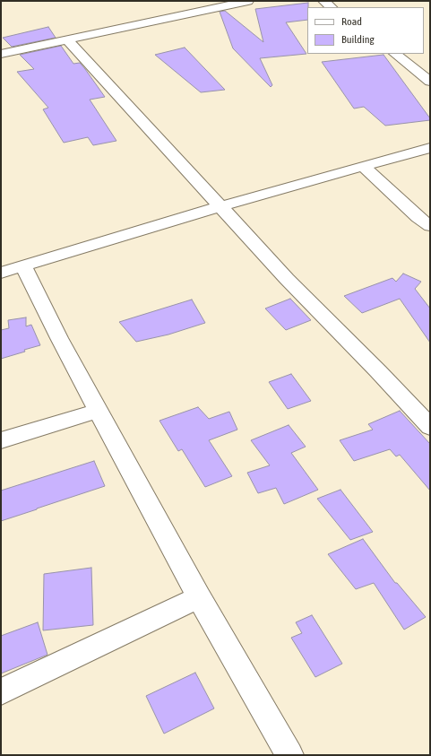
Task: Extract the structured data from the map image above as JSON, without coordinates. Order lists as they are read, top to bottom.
{
  "legend": ["Road", "Building"]
}
